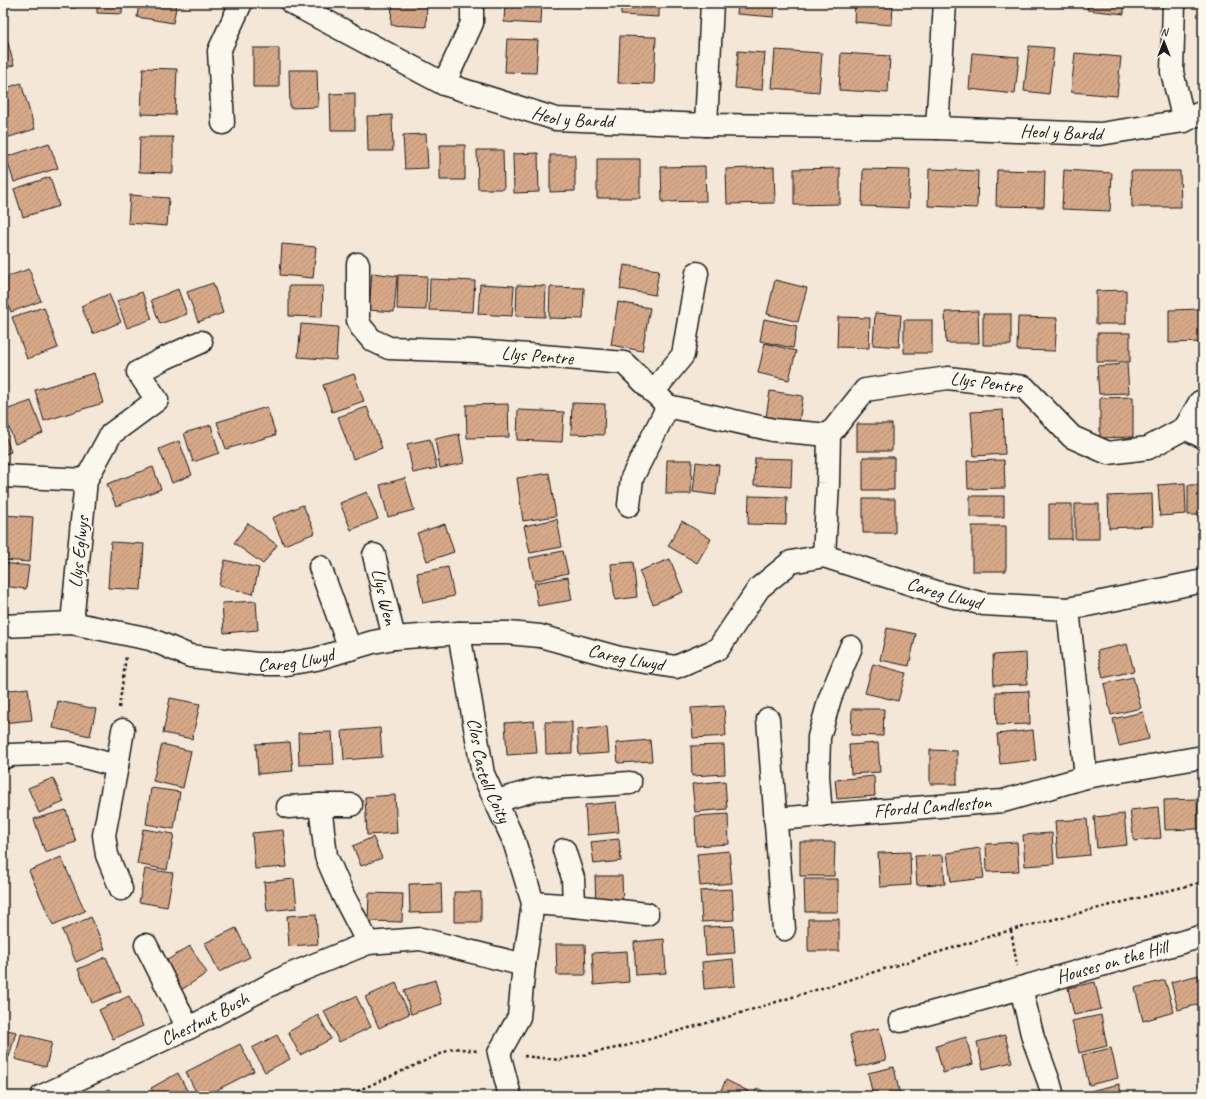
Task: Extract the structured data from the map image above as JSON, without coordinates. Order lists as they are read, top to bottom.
{
  "streets": {
    "street": [
      "Heol y Bardd",
      "Llys Pentre",
      "Llys Eglwys",
      "Careg Llwyd",
      "Llys Wen",
      "Clos Castell Coity",
      "Ffordd Candleston",
      "Houses on the Hill",
      "Chestnut Bush"
    ]
  },
  "crossings": [
    ["Llys Eglwys", "Careg Llwyd"],
    ["Careg Llwyd", "Llys Wen"],
    ["Careg Llwyd", "Clos Castell Coity"],
    ["Clos Castell Coity", "Chestnut Bush"]
  ],
  "north": "top"
}
